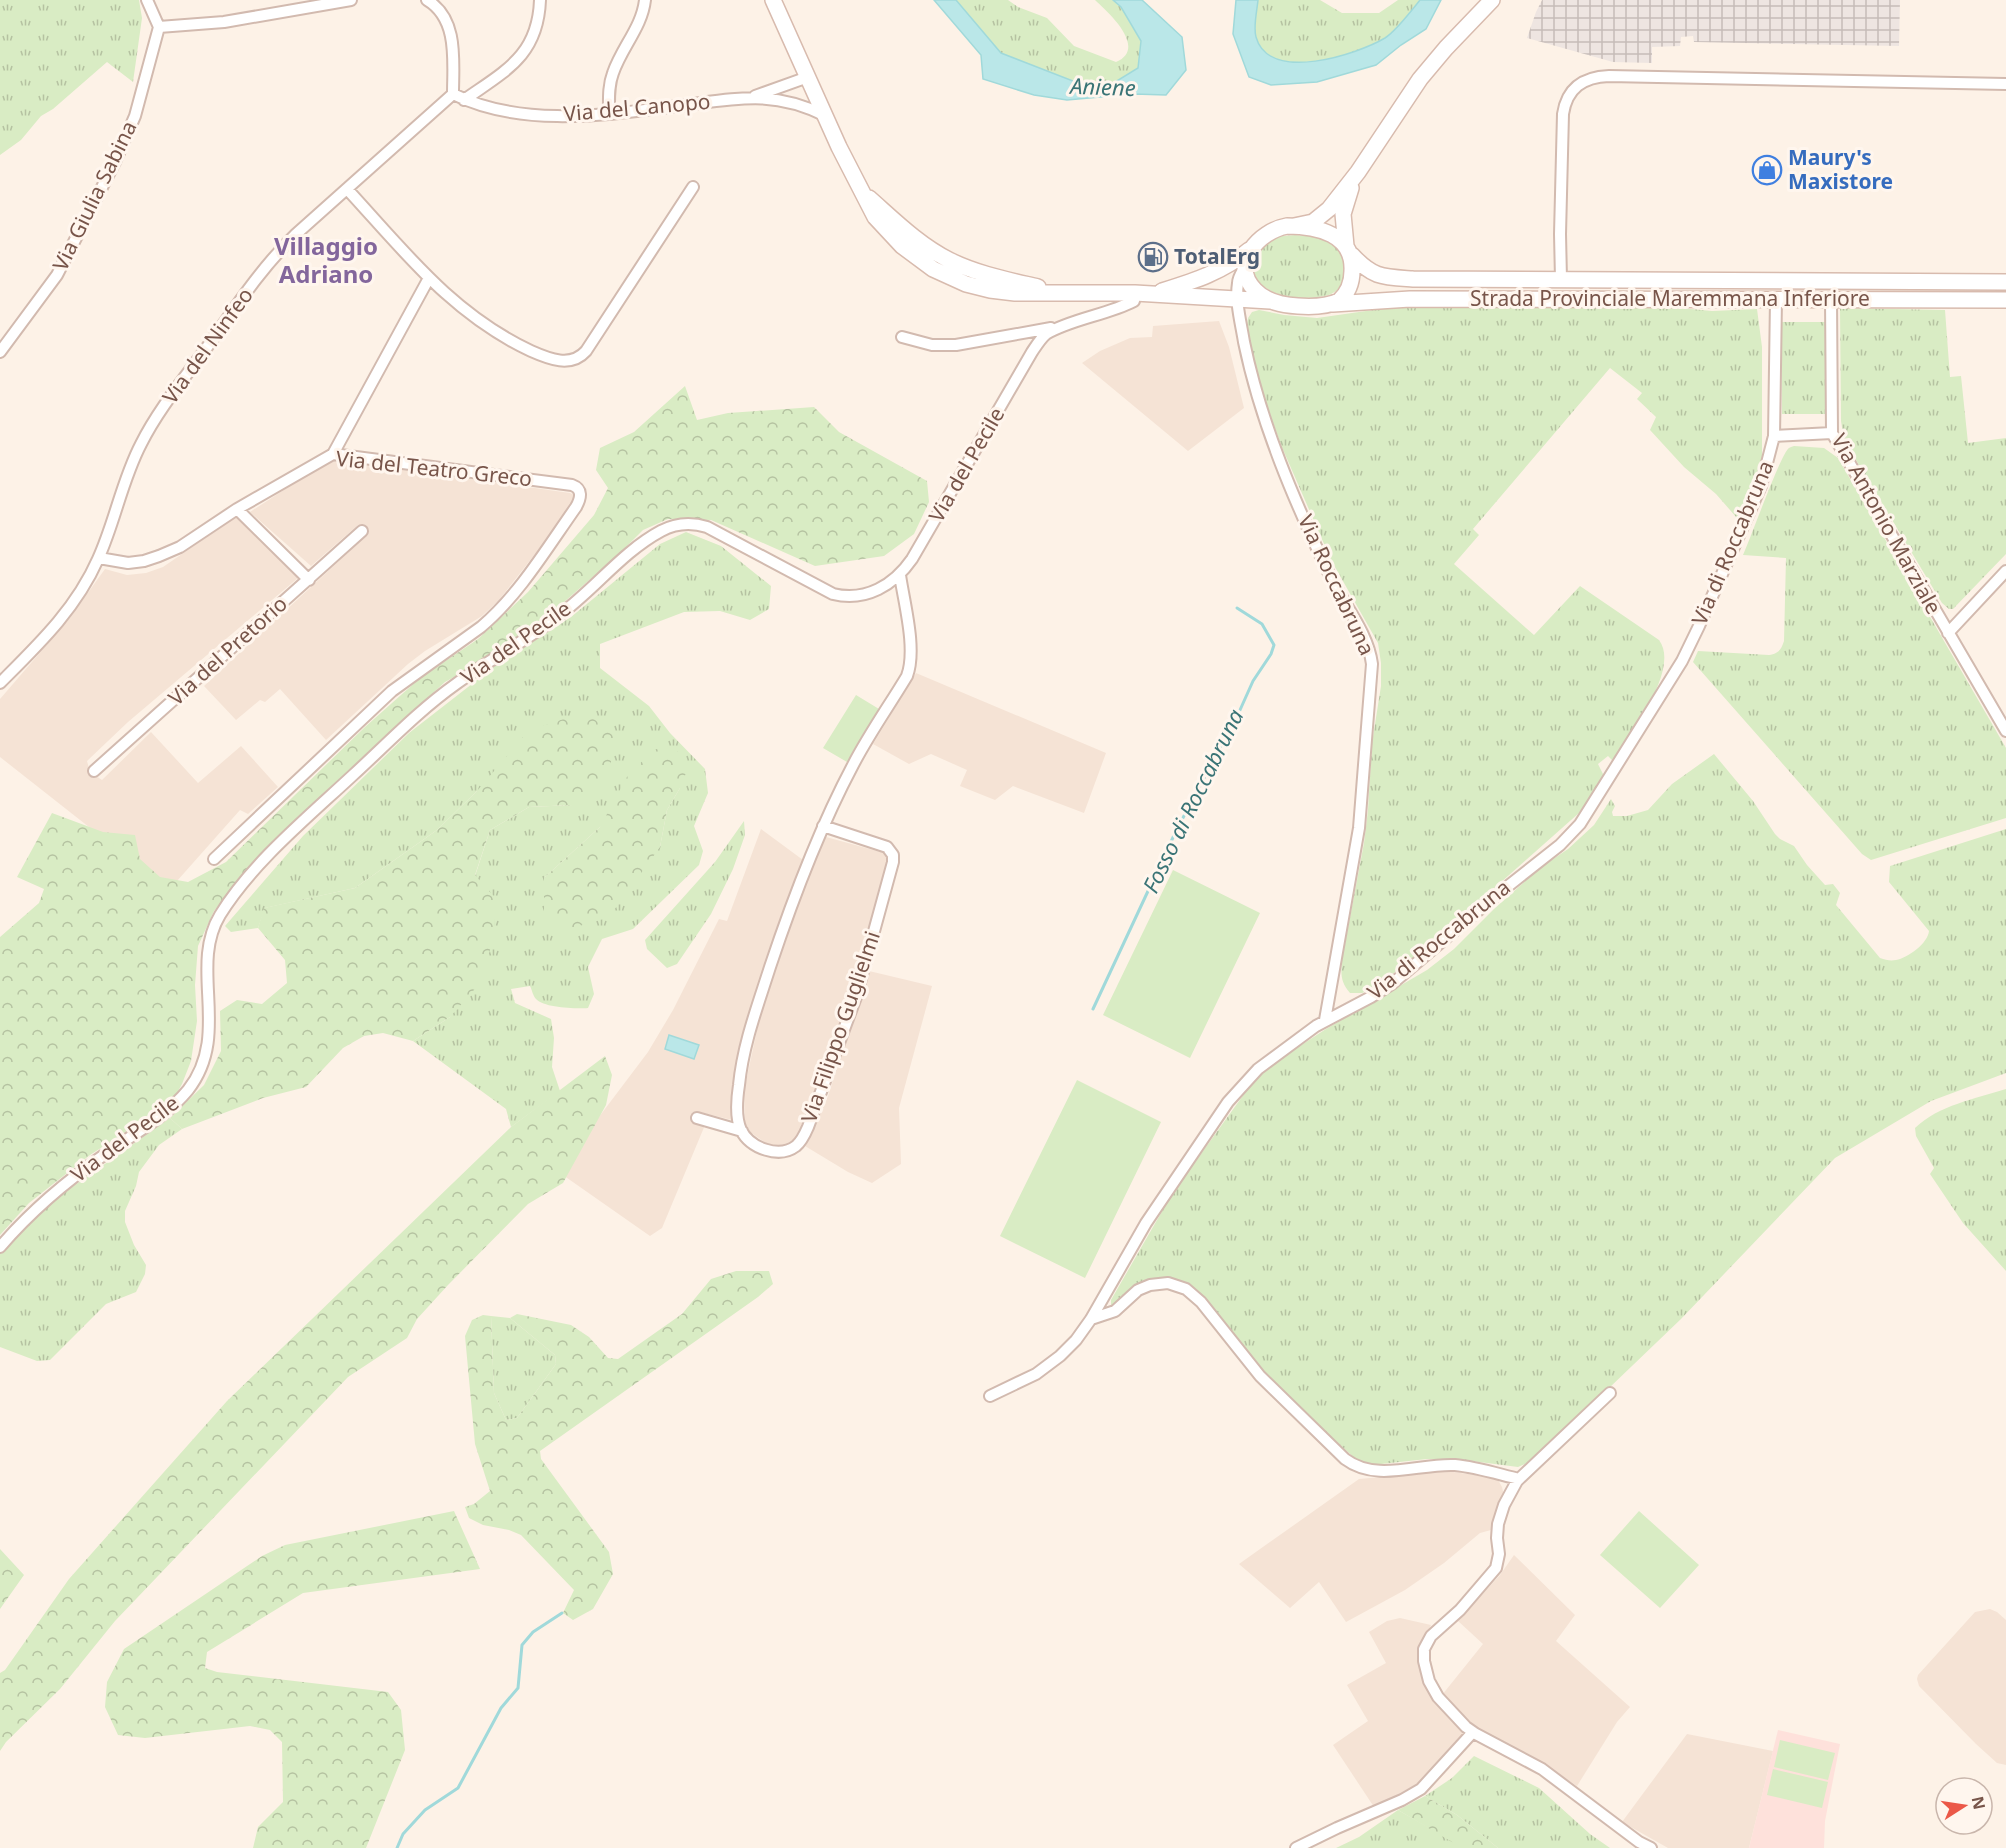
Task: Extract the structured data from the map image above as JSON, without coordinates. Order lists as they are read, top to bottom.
{
  "streets": {
    "main road": ["Strada Provinciale Maremmana Inferiore"],
    "street": [
      "Via del Canopo",
      "Via Giulia Sabina",
      "Via del Ninfeo",
      "Via del Pecile",
      "Via del Teatro Greco",
      "Via Antonio Marziale",
      "Via di Roccabruna",
      "Via Roccabruna",
      "Via del Pretorio",
      "Via Filippo Guglielmi"
    ]
  },
  "crossings": [
    ["Via del Canopo", "Via del Ninfeo"],
    ["Strada Provinciale Maremmana Inferiore", "Via Antonio Marziale"],
    ["Strada Provinciale Maremmana Inferiore", "Via di Roccabruna"],
    ["Via del Ninfeo", "Via del Teatro Greco"],
    ["Via del Pecile", "Via del Teatro Greco"],
    ["Via Antonio Marziale", "Via di Roccabruna"],
    ["Via di Roccabruna", "Via Roccabruna"]
  ],
  "districts": ["Villaggio Adriano"],
  "water": ["Aniene", "Fosso di Roccabruna"],
  "places": {
    "shop": ["Maury's Maxistore"],
    "fuel station": ["TotalErg"]
  },
  "north": "right"
}
